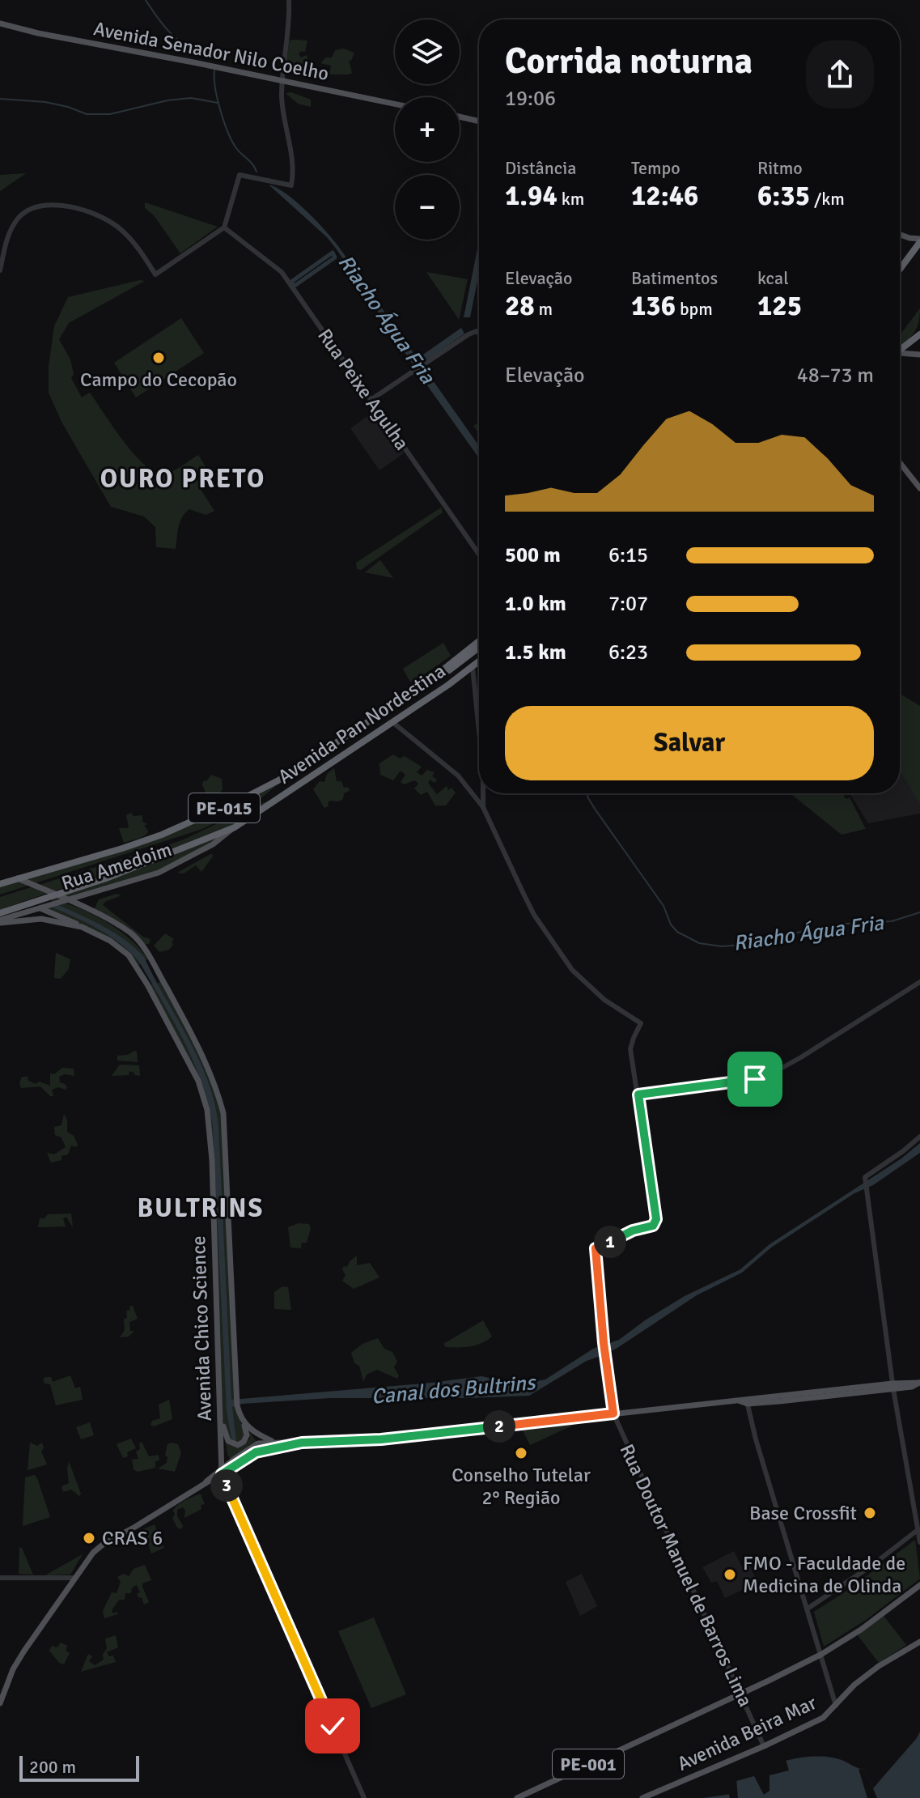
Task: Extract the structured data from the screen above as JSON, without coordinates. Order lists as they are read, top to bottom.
{
  "streets": {
    "highway": ["Avenida Pan Nordestina", "PE-015"],
    "main road": [
      "Avenida Senador Nilo Coelho",
      "Rua Amedoim",
      "Avenida Chico Science",
      "Avenida Beira Mar",
      "PE-001"
    ],
    "street": ["Rua Peixe Agulha", "Rua Doutor Manuel de Barros Lima"]
  },
  "crossings": [
    ["Avenida Pan Nordestina", "PE-015"],
    ["Avenida Pan Nordestina", "Rua Amedoim"],
    ["Avenida Pan Nordestina", "Avenida Chico Science"],
    ["PE-015", "Avenida Chico Science"],
    ["Rua Amedoim", "Avenida Chico Science"],
    ["Rua Doutor Manuel de Barros Lima", "Avenida Beira Mar"],
    ["Rua Doutor Manuel de Barros Lima", "PE-001"]
  ],
  "districts": ["OURO PRETO", "BULTRINS"],
  "water": ["Riacho Água Fria", "Canal dos Bultrins"],
  "places": [
    "Campo do Cecopão",
    "Conselho Tutelar 2° Região",
    "Base Crossfit",
    "CRAS 6",
    "FMO - Faculdade de Medicina de Olinda"
  ],
  "scale_bar": "200 m",
  "page": {
    "map_buttons": ["+", "−"],
    "heading": ["Corrida noturna", "19:06"],
    "stats": [
      ["Distância", "1.94 km"],
      ["Tempo", "12:46"],
      ["Ritmo", "6:35 /km"],
      ["Elevação", "28 m"],
      ["Batimentos", "136 bpm"],
      ["kcal", "125"]
    ],
    "chart": ["Elevação", "48–73 m"],
    "list": [
      {
        "name": "500 m",
        "note": "6:15"
      },
      {
        "name": "1.0 km",
        "note": "7:07"
      },
      {
        "name": "1.5 km",
        "note": "6:23"
      }
    ],
    "buttons": "Salvar",
    "pins": ["1", "2", "3"],
    "scale": "200 m"
  }
}
